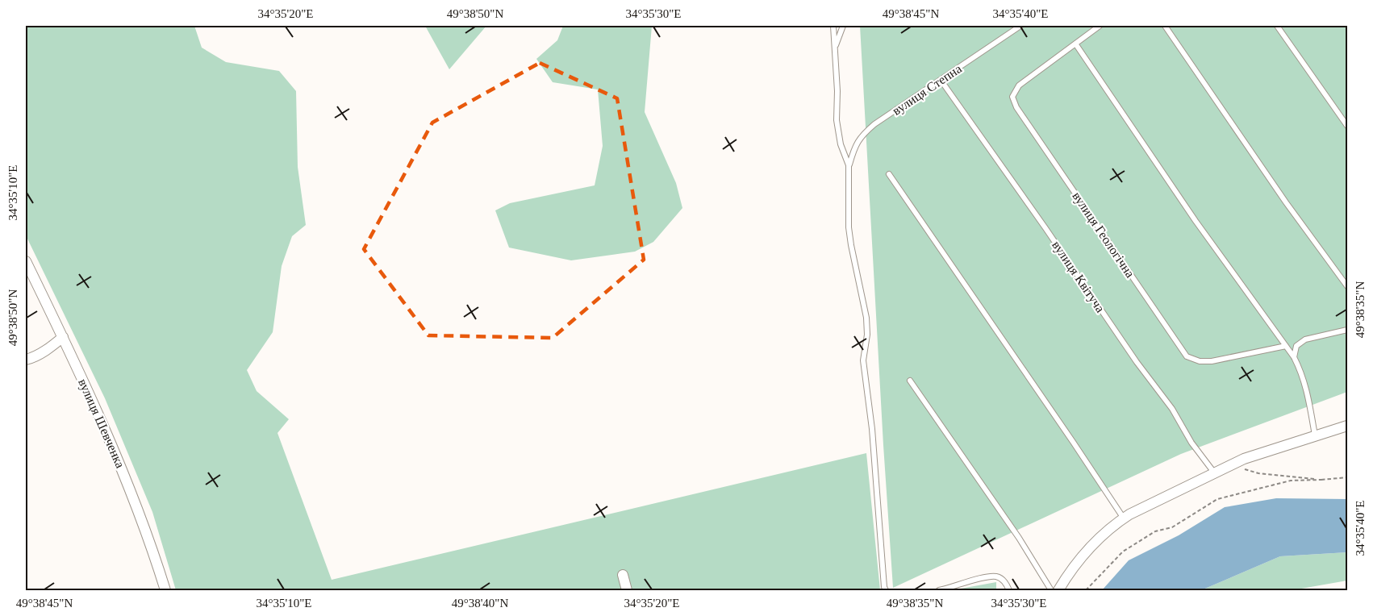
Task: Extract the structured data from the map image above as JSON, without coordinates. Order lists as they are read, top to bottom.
{
  "streets": {
    "street": ["вулиця Шевченка"],
    "lane": ["вулиця Степна", "вулиця Геологічна", "вулиця Квітуча"]
  },
  "crossings": [
    ["вулиця Степна", "вулиця Квітуча"]
  ],
  "coordinates": [
    "34°35'20\"E",
    "49°38'50\"N",
    "34°35'30\"E",
    "49°38'45\"N",
    "34°35'40\"E",
    "34°35'10\"E",
    "49°38'35\"N",
    "49°38'40\"N"
  ]
}
